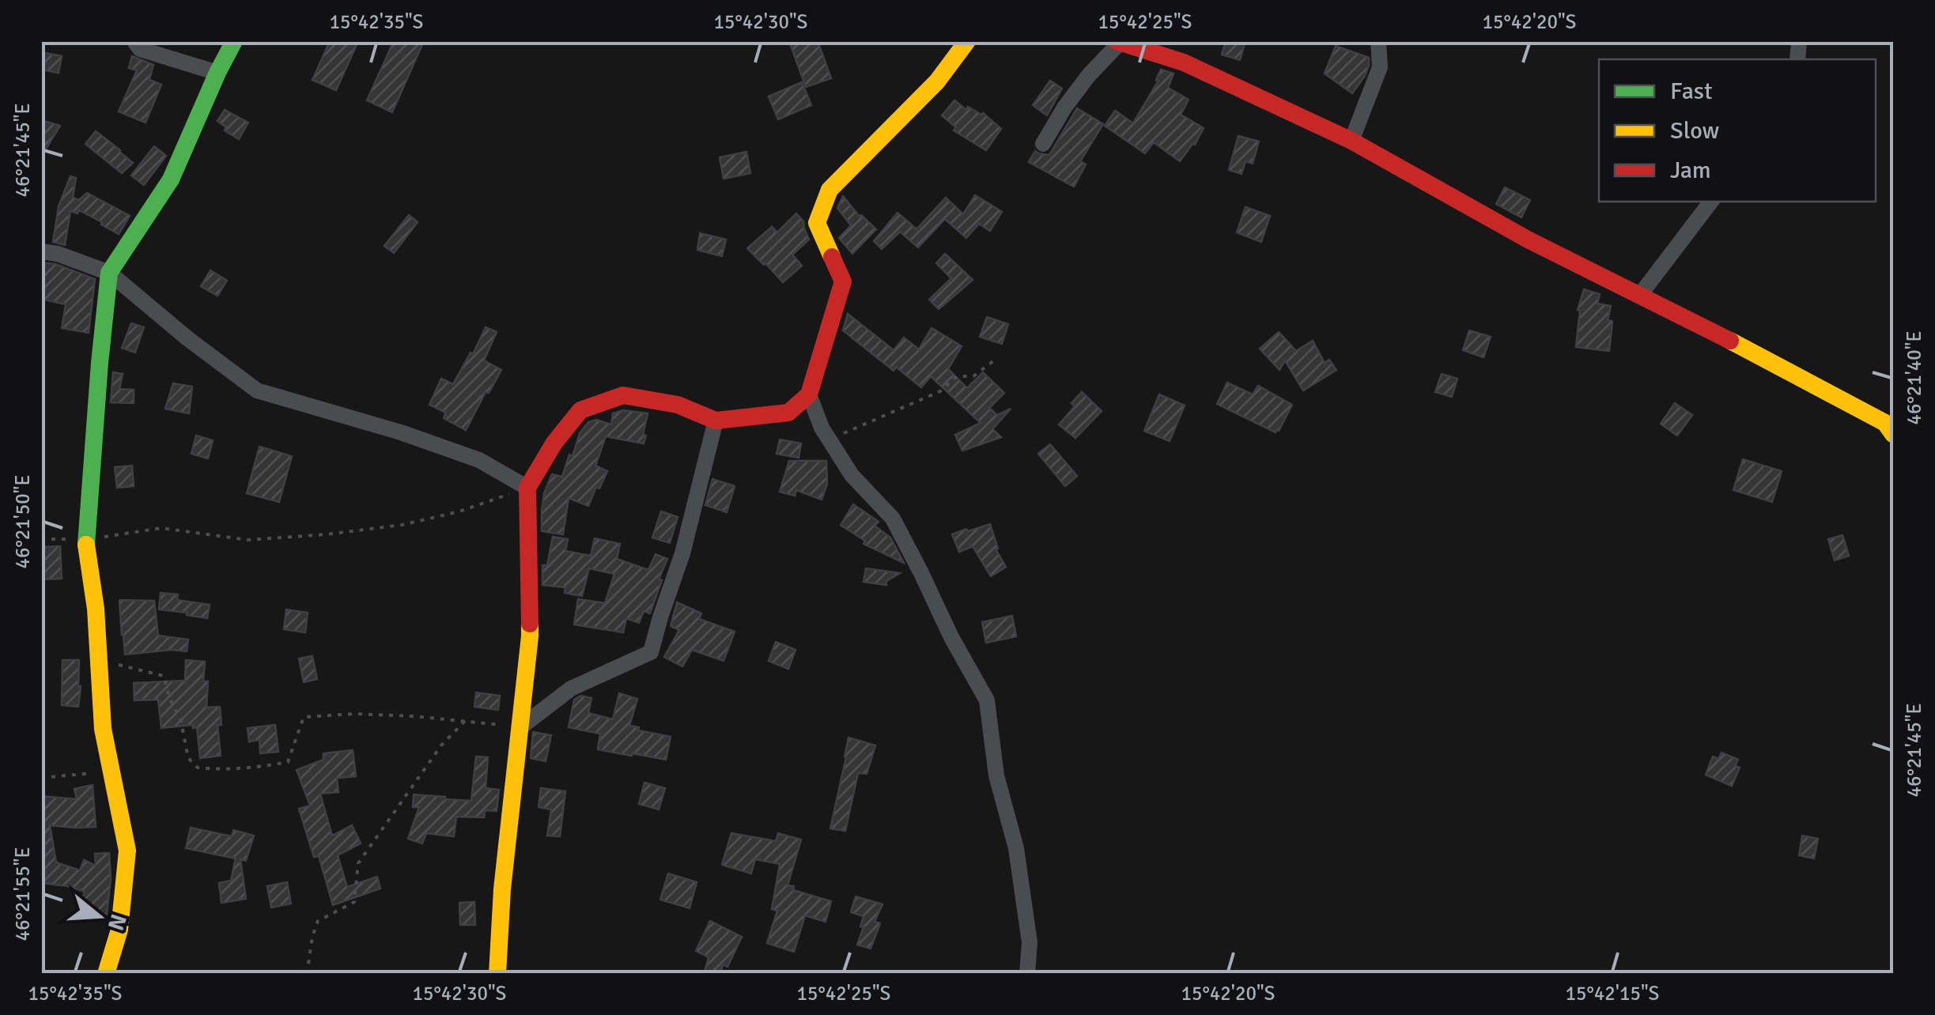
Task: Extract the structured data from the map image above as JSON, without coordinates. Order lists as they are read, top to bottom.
{
  "legend": ["Fast", "Slow", "Jam"],
  "north": "right",
  "coordinates": [
    "15°42'35\"S",
    "15°42'30\"S",
    "15°42'25\"S",
    "15°42'20\"S",
    "46°21'45\"E",
    "46°21'40\"E",
    "46°21'50\"E",
    "46°21'55\"E",
    "15°42'15\"S"
  ]
}
